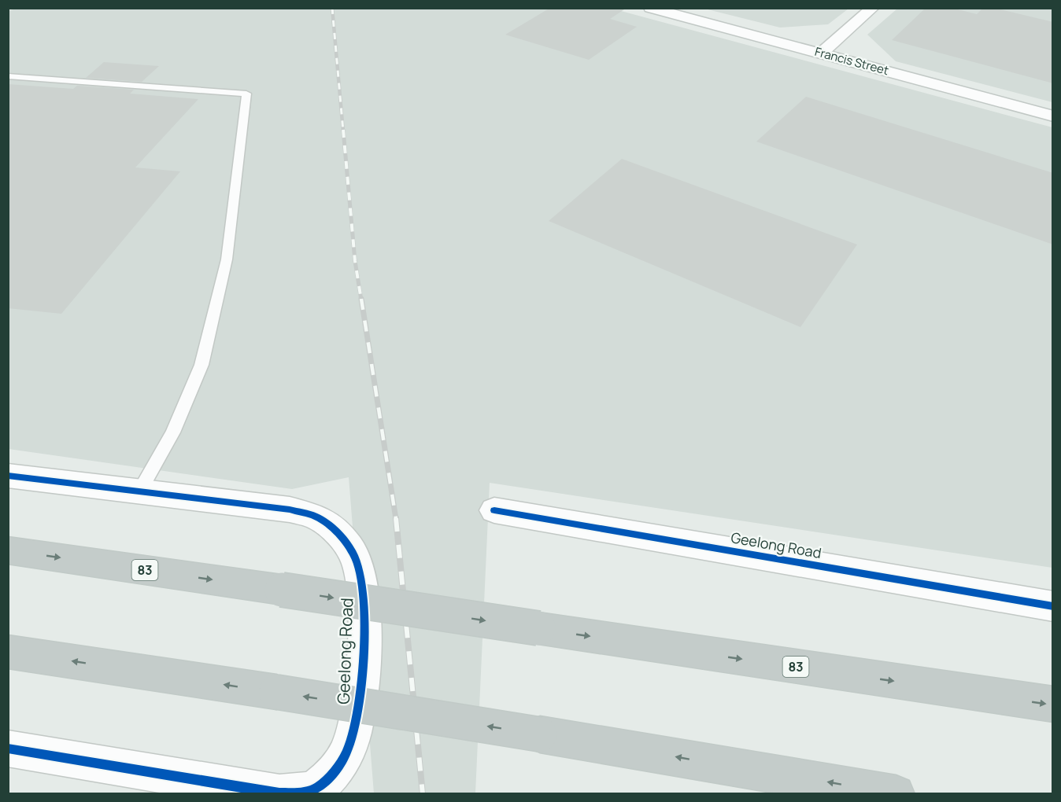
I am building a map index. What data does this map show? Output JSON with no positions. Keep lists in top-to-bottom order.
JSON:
{
  "streets": {
    "highway": ["Geelong Road", "83"],
    "street": ["Francis Street"]
  }
}
